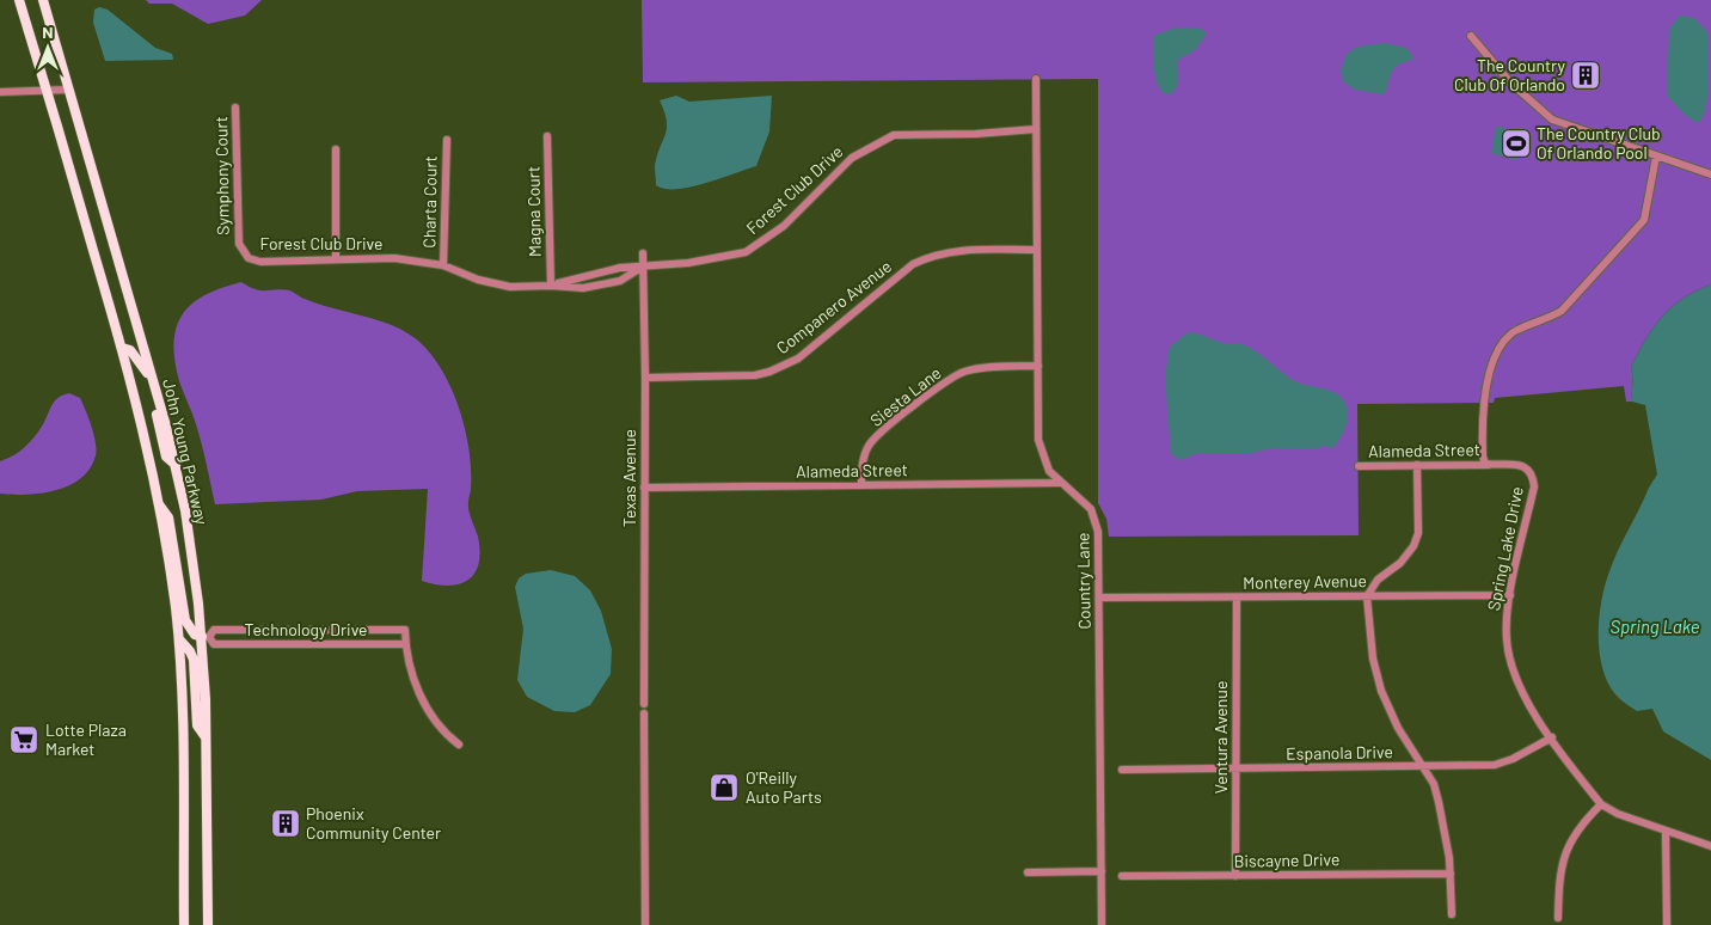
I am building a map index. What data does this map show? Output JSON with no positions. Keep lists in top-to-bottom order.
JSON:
{
  "streets": {
    "main road": ["John Young Parkway"],
    "street": [
      "Symphony Court",
      "Forest Club Drive",
      "Charta Court",
      "Magna Court",
      "Companero Avenue",
      "Siesta Lane",
      "Alameda Street",
      "Texas Avenue",
      "Spring Lake Drive",
      "Country Lane",
      "Monterey Avenue",
      "Technology Drive",
      "Ventura Avenue",
      "Espanola Drive",
      "Biscayne Drive"
    ]
  },
  "crossings": [
    ["Symphony Court", "Forest Club Drive"],
    ["Forest Club Drive", "Charta Court"],
    ["Forest Club Drive", "Magna Court"],
    ["Forest Club Drive", "Texas Avenue"],
    ["Forest Club Drive", "Country Lane"],
    ["Companero Avenue", "Texas Avenue"],
    ["Companero Avenue", "Country Lane"],
    ["Siesta Lane", "Alameda Street"],
    ["Siesta Lane", "Country Lane"],
    ["Alameda Street", "Texas Avenue"],
    ["Alameda Street", "Spring Lake Drive"],
    ["Alameda Street", "Country Lane"],
    ["John Young Parkway", "Technology Drive"],
    ["Spring Lake Drive", "Monterey Avenue"],
    ["Spring Lake Drive", "Espanola Drive"],
    ["Country Lane", "Monterey Avenue"],
    ["Monterey Avenue", "Ventura Avenue"],
    ["Ventura Avenue", "Espanola Drive"],
    ["Ventura Avenue", "Biscayne Drive"]
  ],
  "water": ["Spring Lake"],
  "places": {
    "building": ["The Country Club Of Orlando", "Phoenix Community Center"],
    "sports": ["The Country Club Of Orlando Pool"],
    "supermarket": ["Lotte Plaza Market"],
    "shop": ["O'Reilly Auto Parts"]
  },
  "north": "top"
}
